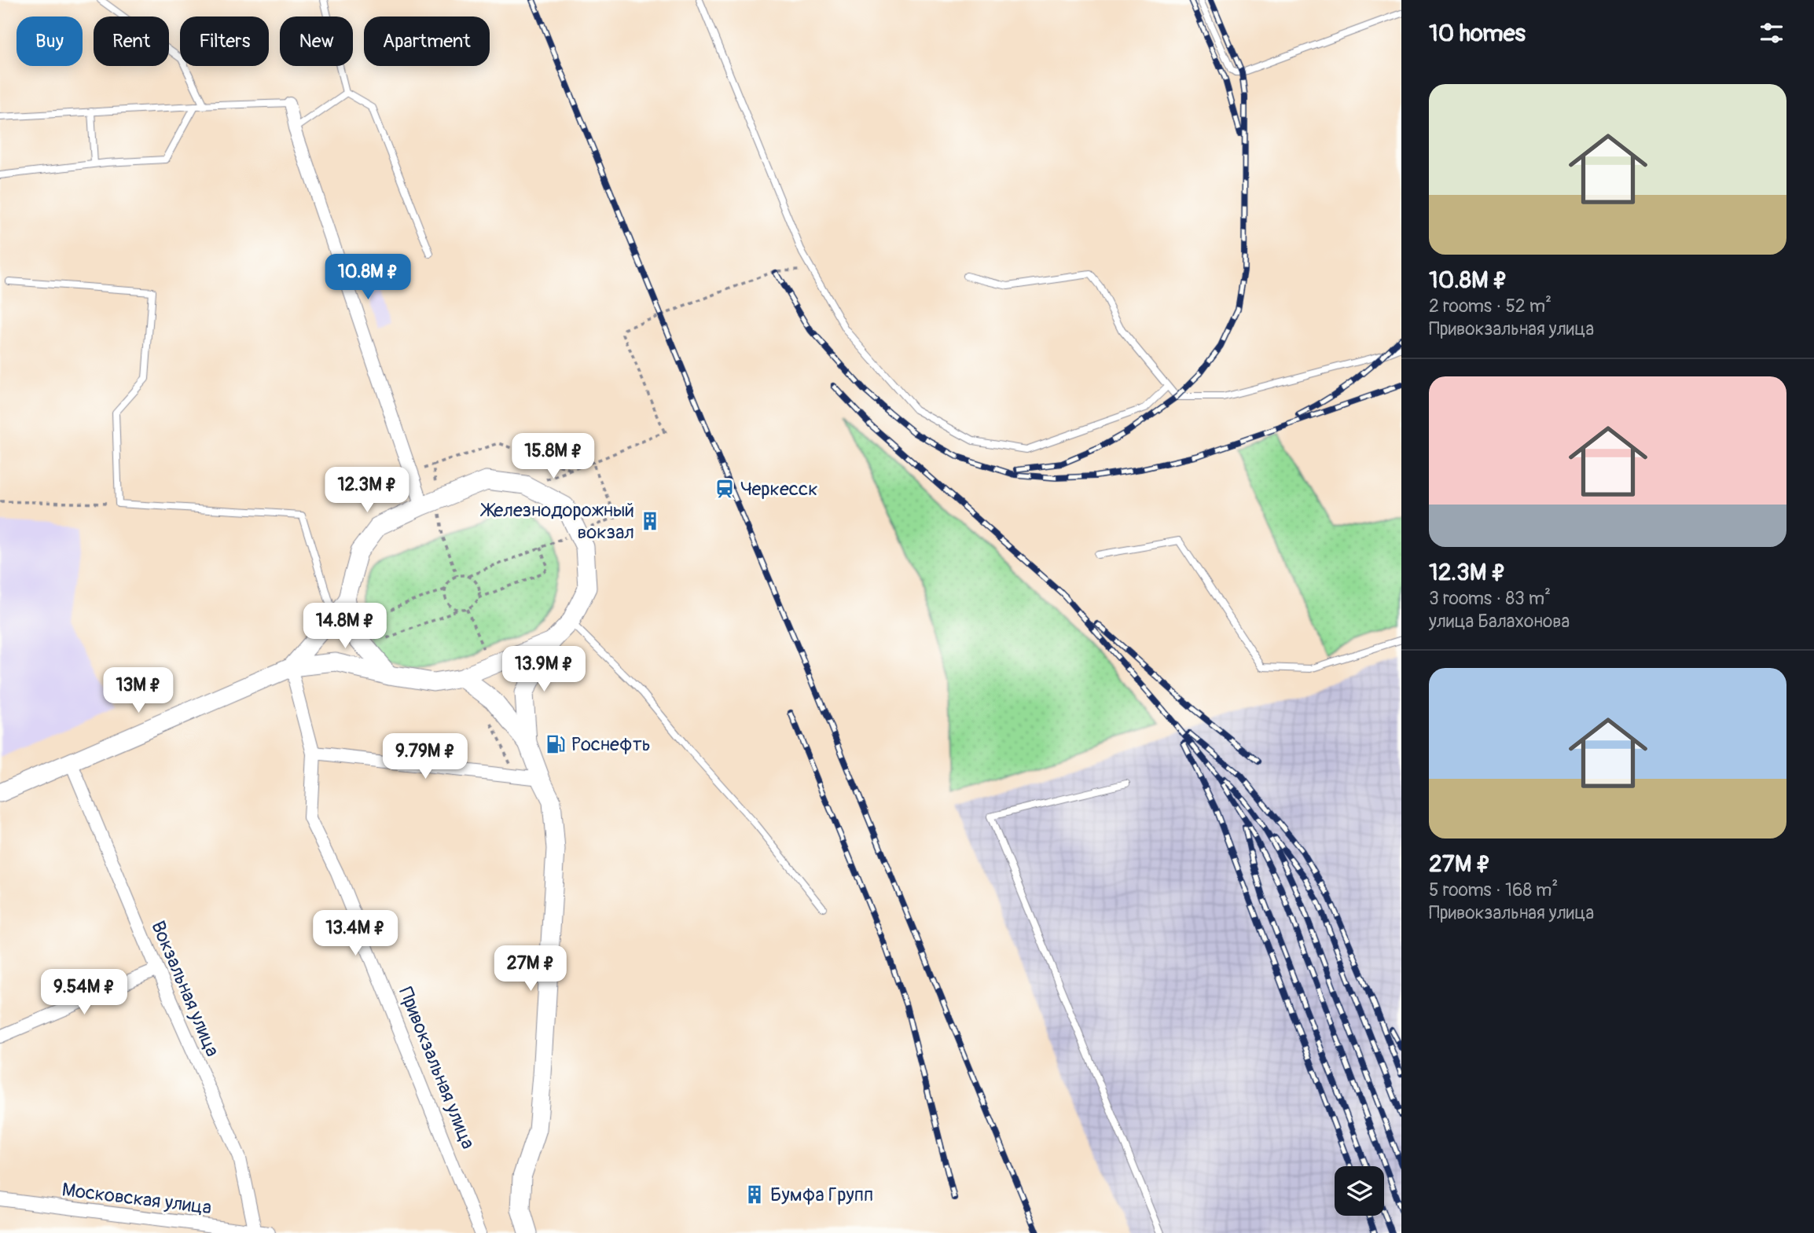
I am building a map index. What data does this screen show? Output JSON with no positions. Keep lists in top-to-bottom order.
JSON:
{
  "streets": {
    "street": ["Вокзальная улица", "Привокзальная улица", "Московская улица"]
  },
  "crossings": [
    ["Вокзальная улица", "Московская улица"]
  ],
  "places": {
    "station": ["Черкесск"],
    "building": ["Железнодорожный вокзал", "Бумфа Групп"],
    "fuel station": ["Роснефть"]
  },
  "page": {
    "heading": "10 homes",
    "chip": [
      "Buy",
      "Rent",
      "Filters",
      "New",
      "Apartment"
    ],
    "list": [
      {
        "name": "10.8M ₽",
        "note": "2 rooms · 52 m² · Привокзальная улица"
      },
      {
        "name": "12.3M ₽",
        "note": "3 rooms · 83 m² · улица Балахонова"
      },
      {
        "name": "27M ₽",
        "note": "5 rooms · 168 m² · Привокзальная улица"
      }
    ],
    "price": [
      "10.8M ₽",
      "15.8M ₽",
      "12.3M ₽",
      "14.8M ₽",
      "13.9M ₽",
      "13M ₽",
      "9.79M ₽",
      "13.4M ₽",
      "27M ₽",
      "9.54M ₽"
    ]
  }
}
